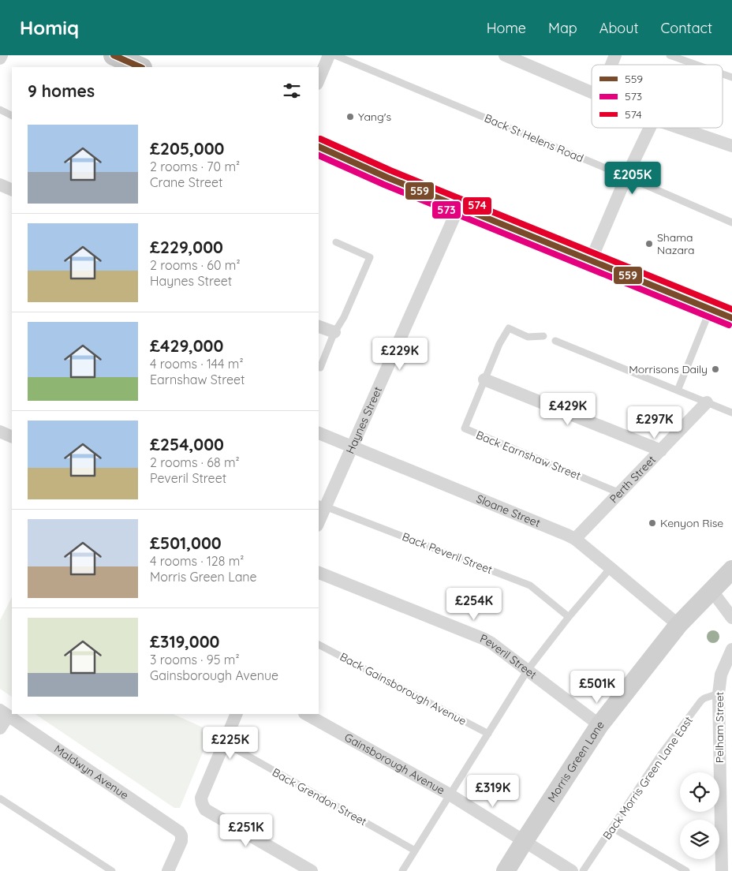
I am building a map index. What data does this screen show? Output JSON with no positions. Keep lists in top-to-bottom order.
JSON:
{
  "streets": {
    "street": [
      "Haynes Street",
      "Perth Street",
      "Sloane Street",
      "Peveril Street",
      "Pelham Street",
      "Morris Green Lane",
      "Gainsborough Avenue",
      "Maldwyn Avenue"
    ],
    "lane": [
      "Back St Helens Road",
      "Back Earnshaw Street",
      "Back Peveril Street",
      "Back Gainsborough Avenue",
      "Back Morris Green Lane East",
      "Back Grendon Street"
    ]
  },
  "crossings": [
    ["Haynes Street", "Sloane Street"],
    ["Haynes Street", "Back Peveril Street"],
    ["Back Earnshaw Street", "Perth Street"],
    ["Perth Street", "Sloane Street"],
    ["Sloane Street", "Morris Green Lane"],
    ["Peveril Street", "Morris Green Lane"],
    ["Pelham Street", "Back Morris Green Lane East"],
    ["Morris Green Lane", "Gainsborough Avenue"]
  ],
  "places": [
    "Yang's",
    "Shama Nazara",
    "Morrisons Daily",
    "Kenyon Rise"
  ],
  "lines": ["transit line 559", "transit line 574", "transit line 573"],
  "legend": ["559", "573", "574"],
  "page": {
    "header": "Homiq",
    "nav": [
      "Home",
      "Map",
      "About",
      "Contact"
    ],
    "heading": "9 homes",
    "list": [
      {
        "name": "£205,000",
        "note": "2 rooms · 70 m² · Crane Street"
      },
      {
        "name": "£229,000",
        "note": "2 rooms · 60 m² · Haynes Street"
      },
      {
        "name": "£429,000",
        "note": "4 rooms · 144 m² · Earnshaw Street"
      },
      {
        "name": "£254,000",
        "note": "2 rooms · 68 m² · Peveril Street"
      },
      {
        "name": "£501,000",
        "note": "4 rooms · 128 m² · Morris Green Lane"
      },
      {
        "name": "£319,000",
        "note": "3 rooms · 95 m² · Gainsborough Avenue"
      }
    ],
    "price": [
      "£205K",
      "£229K",
      "£429K",
      "£297K",
      "£254K",
      "£501K",
      "£225K",
      "£319K",
      "£251K"
    ]
  }
}
